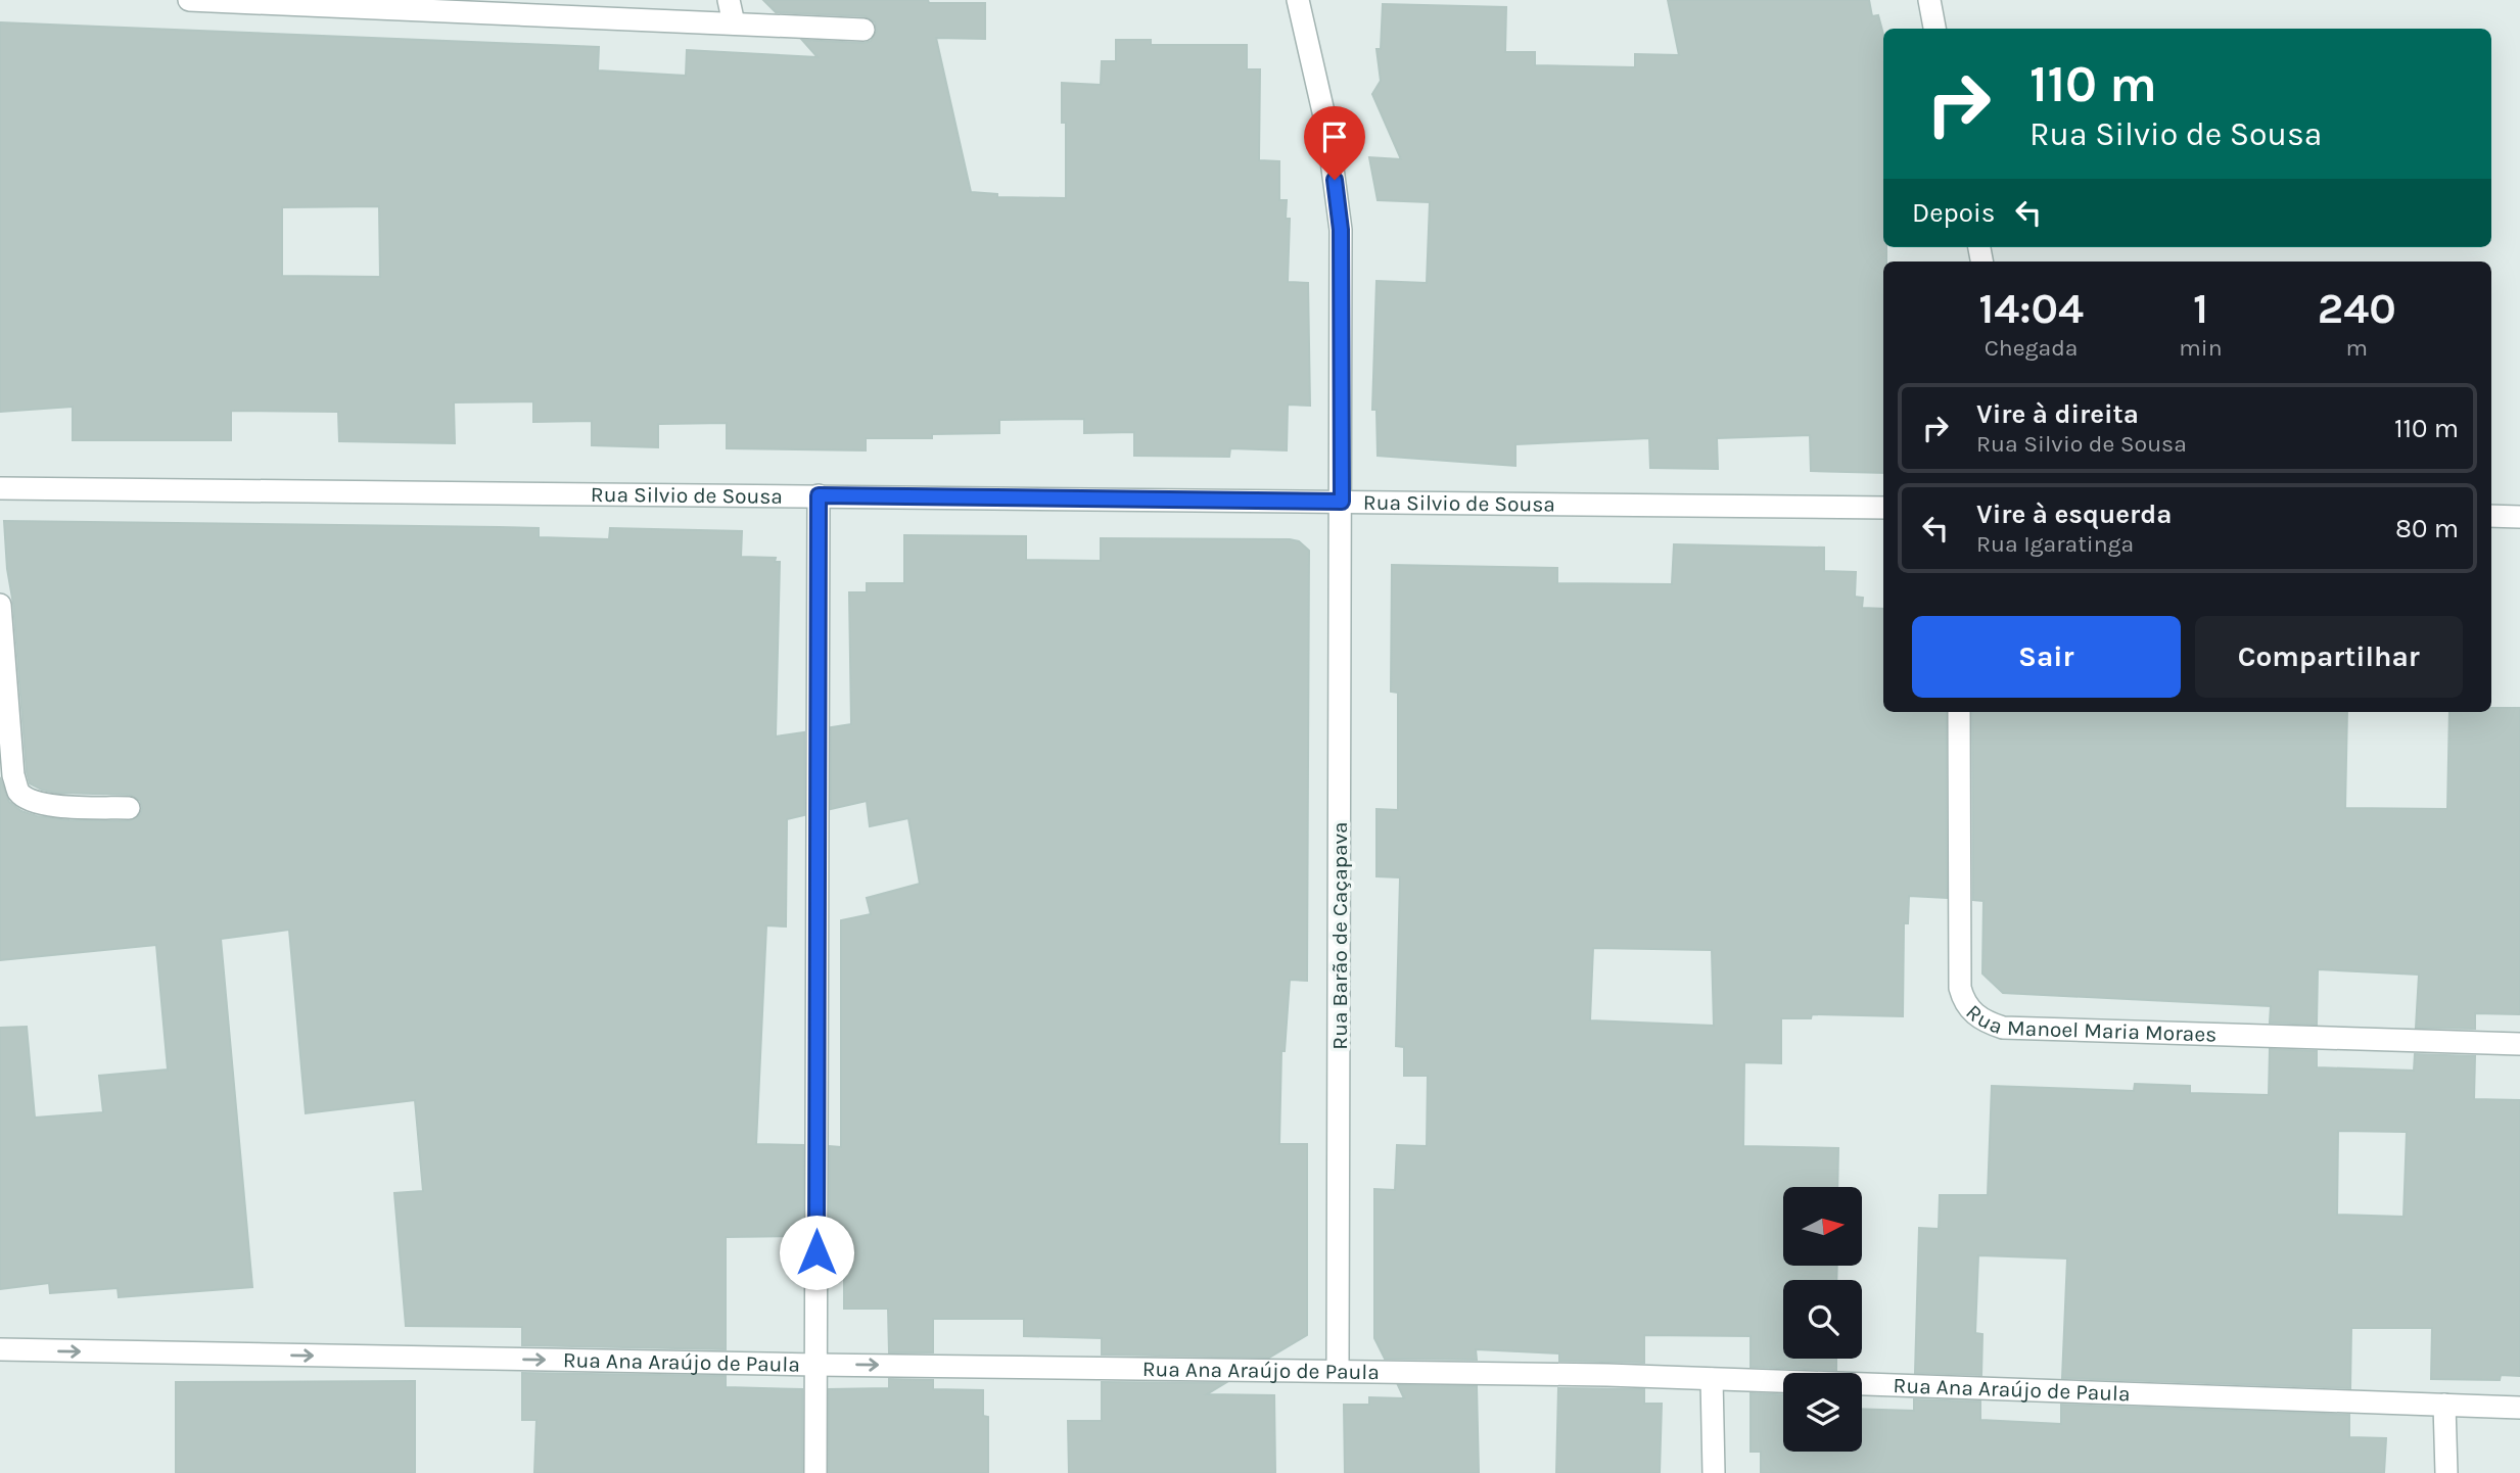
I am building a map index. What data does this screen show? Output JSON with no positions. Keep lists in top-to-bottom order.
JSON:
{
  "streets": {
    "street": [
      "Rua Silvio de Sousa",
      "Rua Barão de Caçapava",
      "Rua Manoel Maria Moraes",
      "Rua Ana Araújo de Paula"
    ]
  },
  "crossings": [
    ["Rua Silvio de Sousa", "Rua Barão de Caçapava"],
    ["Rua Barão de Caçapava", "Rua Ana Araújo de Paula"]
  ],
  "one_way": ["Rua Ana Araújo de Paula"],
  "north": "right",
  "page": {
    "turn": ["110 m", "Rua Silvio de Sousa"],
    "then": "Depois",
    "eta": [
      "14:04",
      "Chegada",
      "1",
      "min",
      "240",
      "m"
    ],
    "list": [
      {
        "name": "Vire à direita",
        "note": "Rua Silvio de Sousa",
        "value": "110 m"
      },
      {
        "name": "Vire à esquerda",
        "note": "Rua Igaratinga",
        "value": "80 m"
      }
    ],
    "buttons": ["Sair", "Compartilhar"]
  }
}
